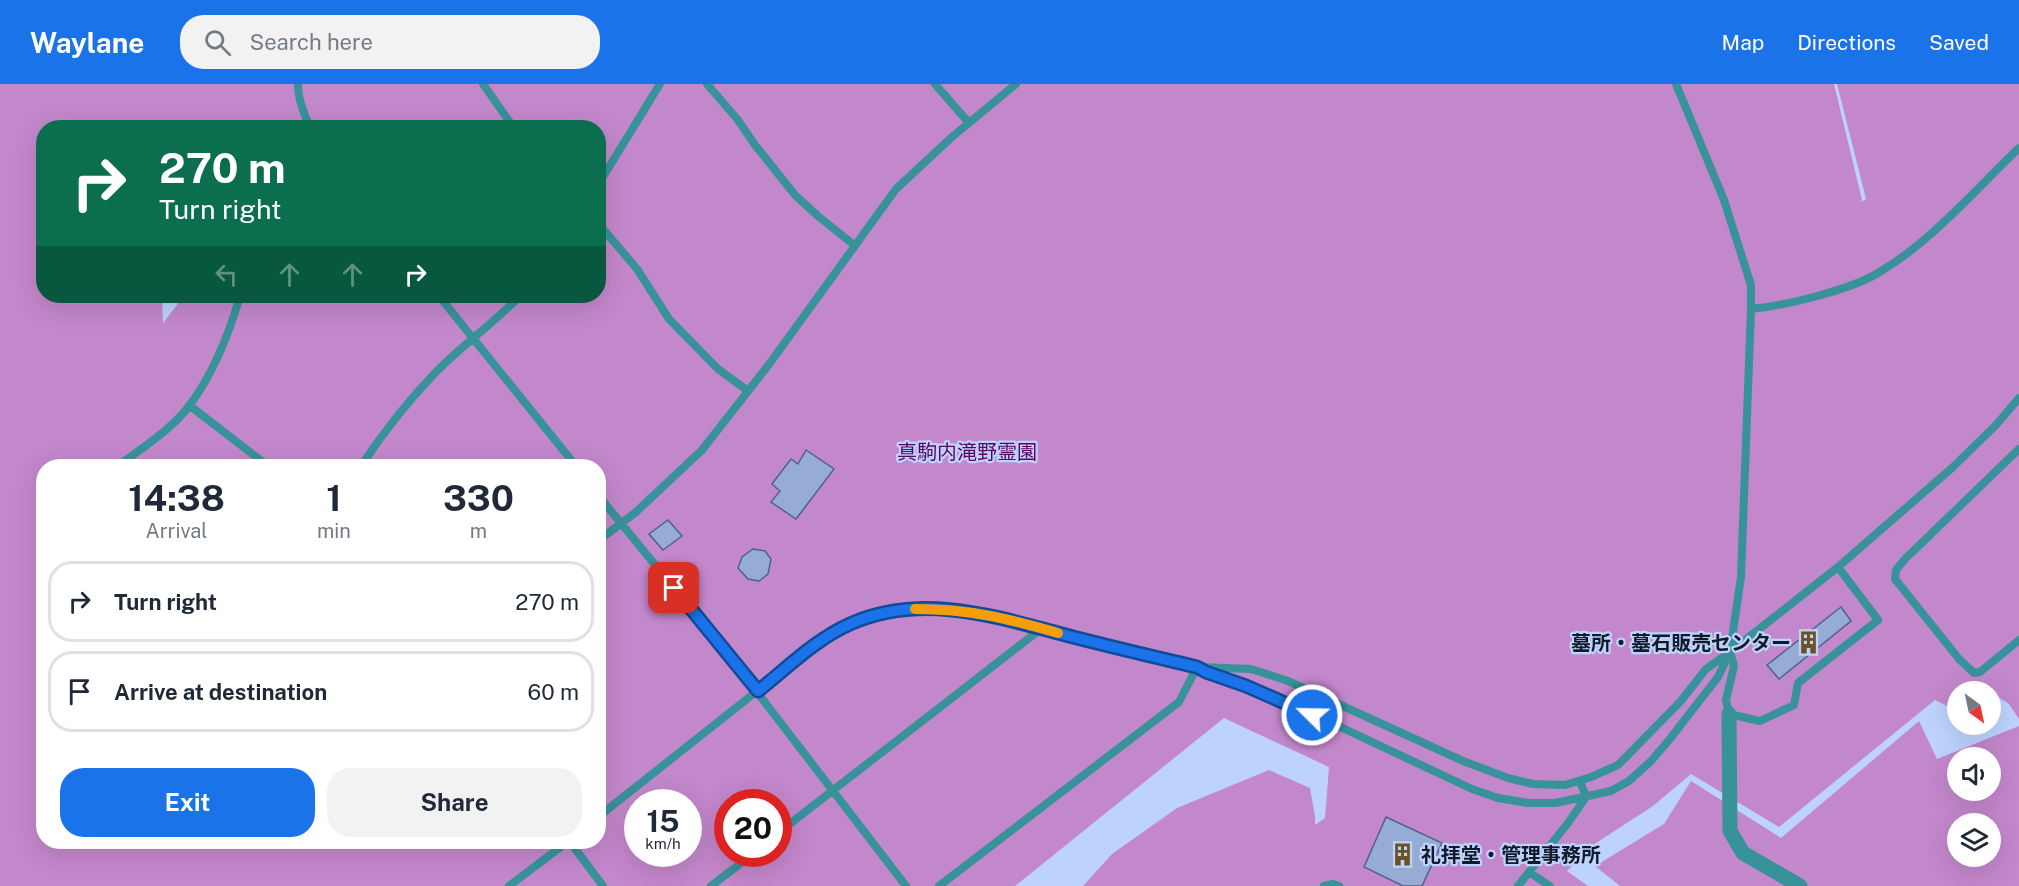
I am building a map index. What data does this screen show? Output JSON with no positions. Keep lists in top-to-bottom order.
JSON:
{
  "parks": ["真駒内滝野霊園"],
  "places": {
    "building": ["墓所・墓石販売センター", "礼拝堂・管理事務所"]
  },
  "north": "bottom right",
  "page": {
    "header": "Waylane",
    "search": "Search here",
    "nav": ["Map", "Directions", "Saved"],
    "turn": ["270 m", "Turn right"],
    "eta": [
      "14:38",
      "Arrival",
      "1",
      "min",
      "330",
      "m"
    ],
    "list": [
      {
        "name": "Turn right",
        "value": "270 m"
      },
      {
        "name": "Arrive at destination",
        "value": "60 m"
      }
    ],
    "buttons": ["Exit", "Share"],
    "speed": "15 km/h",
    "limit": "20"
  }
}
